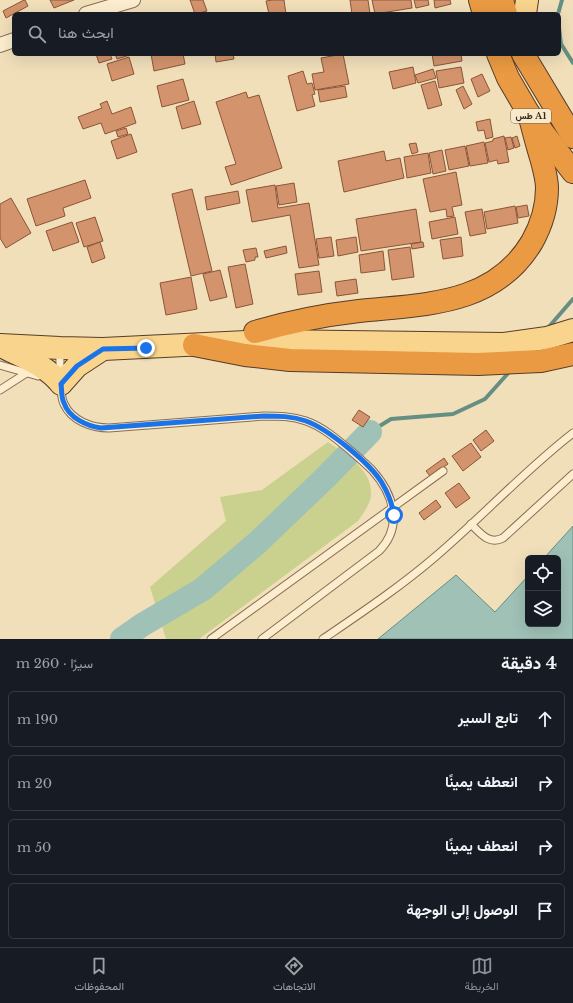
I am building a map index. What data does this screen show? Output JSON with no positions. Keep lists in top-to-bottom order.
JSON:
{
  "streets": {
    "highway": ["طس A1"]
  },
  "page": {
    "search": "ابحث هنا",
    "heading": ["4 دقيقة", "سيرًا · 260 m"],
    "list": [
      ["تابع السير", "190 m"],
      ["انعطف يمينًا", "20 m"],
      ["انعطف يمينًا", "50 m"],
      "الوصول إلى الوجهة"
    ],
    "nav": ["الخريطة", "الاتجاهات", "المحفوظات"]
  }
}
